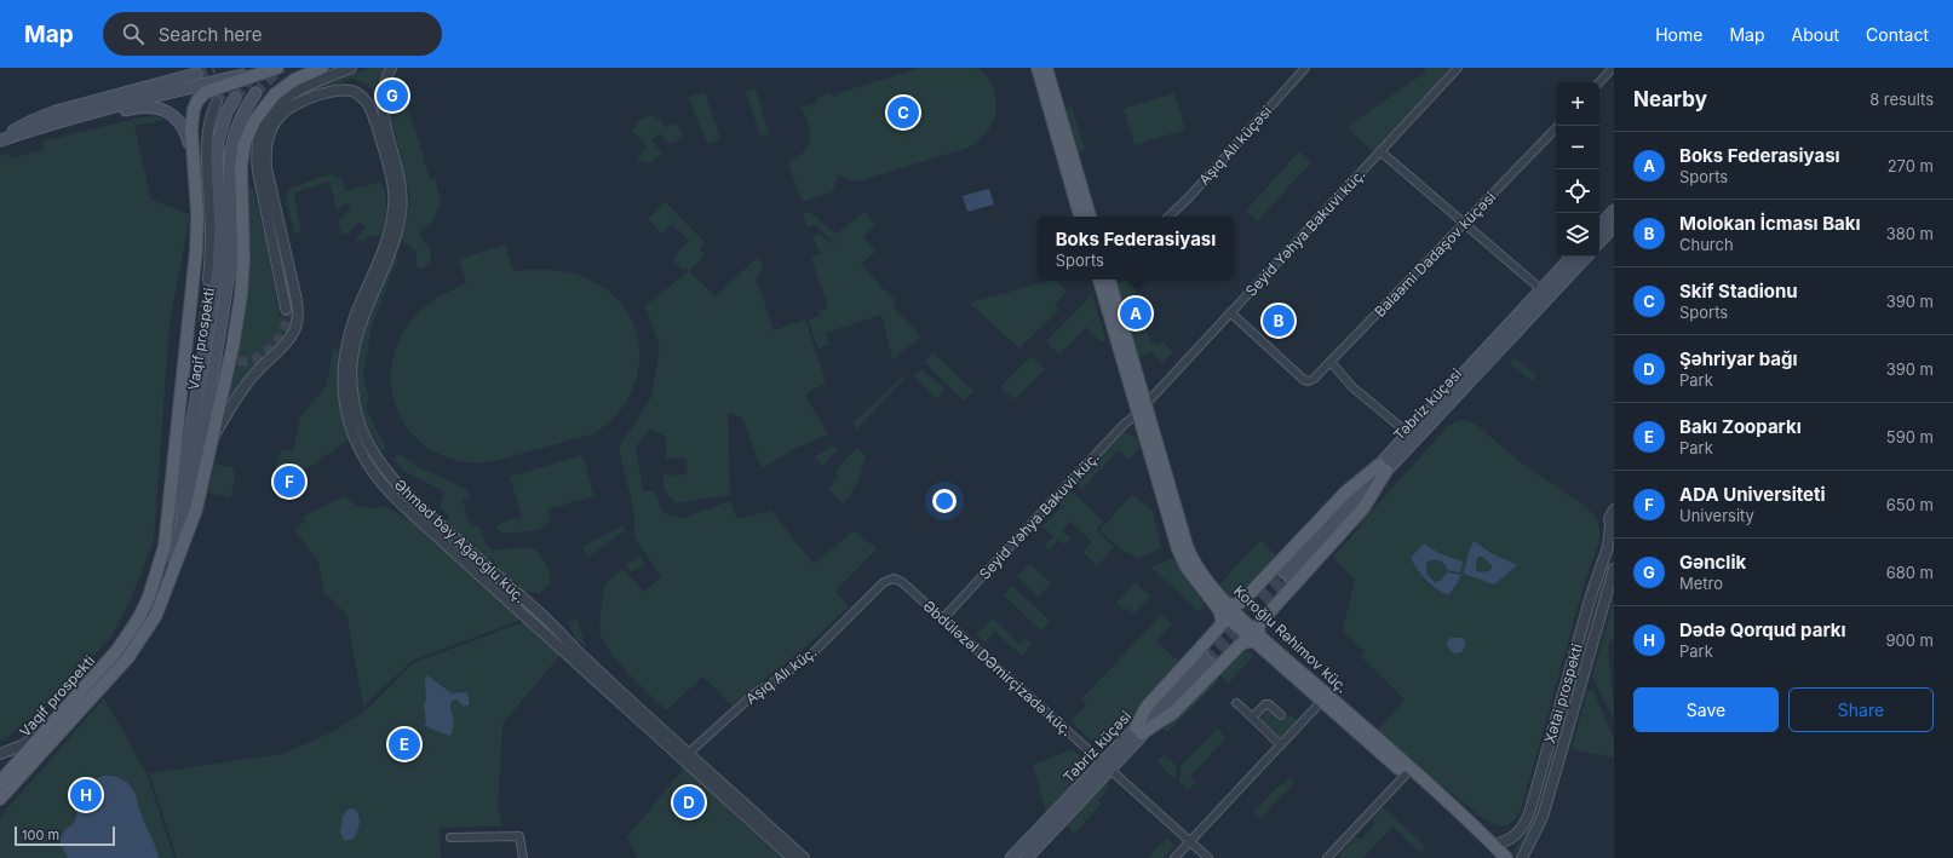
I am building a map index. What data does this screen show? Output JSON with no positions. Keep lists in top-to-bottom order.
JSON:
{
  "streets": {
    "main road": ["Vaqif prospekti", "Təbriz küçəsi", "Koroğlu Rəhimov küç."],
    "street": [
      "Aşıq Alı küçəsi",
      "Seyid Yəhya Bakuvi küç.",
      "Balaəmi Dadaşov küçəsi",
      "Əhməd bəy Ağaoğlu küç.",
      "Əbdüləzəl DƏmirçizadə küç.",
      "Aşıq Alı küç.",
      "Xətai prospekti"
    ]
  },
  "crossings": [
    ["Seyid Yəhya Bakuvi küç.", "Balaəmi Dadaşov küçəsi"],
    ["Seyid Yəhya Bakuvi küç.", "Koroğlu Rəhimov küç."],
    ["Seyid Yəhya Bakuvi küç.", "Əbdüləzəl DƏmirçizadə küç."],
    ["Vaqif prospekti", "Əhməd bəy Ağaoğlu küç."],
    ["Təbriz küçəsi", "Əbdüləzəl DƏmirçizadə küç."],
    ["Əhməd bəy Ağaoğlu küç.", "Aşıq Alı küç."],
    ["Koroğlu Rəhimov küç.", "Xətai prospekti"],
    ["Əbdüləzəl DƏmirçizadə küç.", "Aşıq Alı küç."]
  ],
  "scale_bar": "100 m",
  "page": {
    "header": "Map",
    "search": "Search here",
    "nav": [
      "Home",
      "Map",
      "About",
      "Contact"
    ],
    "heading": ["Nearby", "8 results"],
    "pins": [
      "G",
      "C",
      "A",
      "B",
      "F",
      "E",
      "H",
      "D"
    ],
    "map_buttons": ["+", "−"],
    "list": [
      {
        "mark": "A",
        "name": "Boks Federasiyası",
        "note": "Sports",
        "value": "270 m"
      },
      {
        "mark": "B",
        "name": "Molokan İcması Bakı",
        "note": "Church",
        "value": "380 m"
      },
      {
        "mark": "C",
        "name": "Skif Stadionu",
        "note": "Sports",
        "value": "390 m"
      },
      {
        "mark": "D",
        "name": "Şəhriyar bağı",
        "note": "Park",
        "value": "390 m"
      },
      {
        "mark": "E",
        "name": "Bakı Zooparkı",
        "note": "Park",
        "value": "590 m"
      },
      {
        "mark": "F",
        "name": "ADA Universiteti",
        "note": "University",
        "value": "650 m"
      },
      {
        "mark": "G",
        "name": "Gənclik",
        "note": "Metro",
        "value": "680 m"
      },
      {
        "mark": "H",
        "name": "Dədə Qorqud parkı",
        "note": "Park",
        "value": "900 m"
      }
    ],
    "popup": ["Boks Federasiyası", "Sports"],
    "buttons": ["Save", "Share"],
    "scale": "100 m"
  }
}
